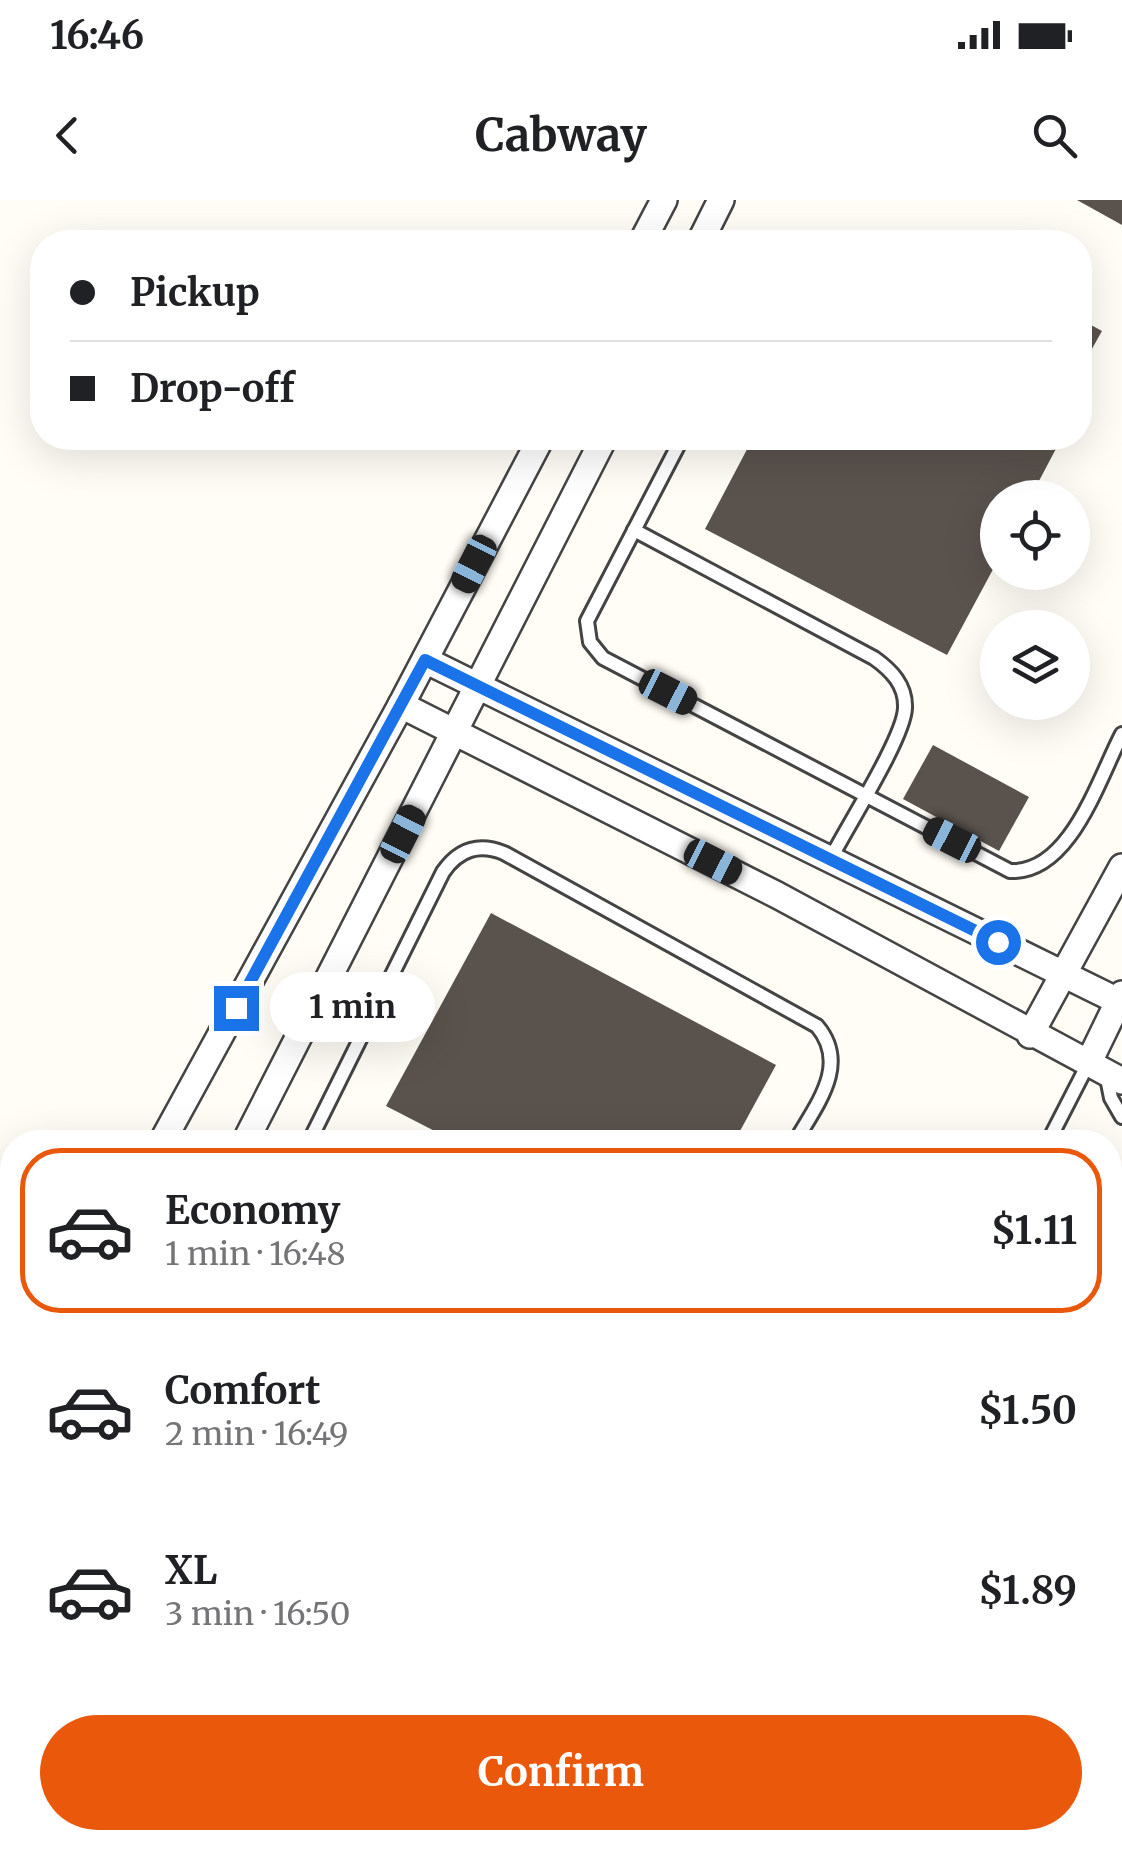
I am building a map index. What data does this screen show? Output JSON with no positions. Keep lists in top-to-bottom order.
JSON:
{
  "page": {
    "status": "16:46",
    "header": "Cabway",
    "banner": ["Pickup", "Drop-off"],
    "bubble": "1 min",
    "list": [
      {
        "name": "Economy",
        "note": "1 min · 16:48",
        "value": "$1.11"
      },
      {
        "name": "Comfort",
        "note": "2 min · 16:49",
        "value": "$1.50"
      },
      {
        "name": "XL",
        "note": "3 min · 16:50",
        "value": "$1.89"
      }
    ],
    "buttons": "Confirm"
  }
}
